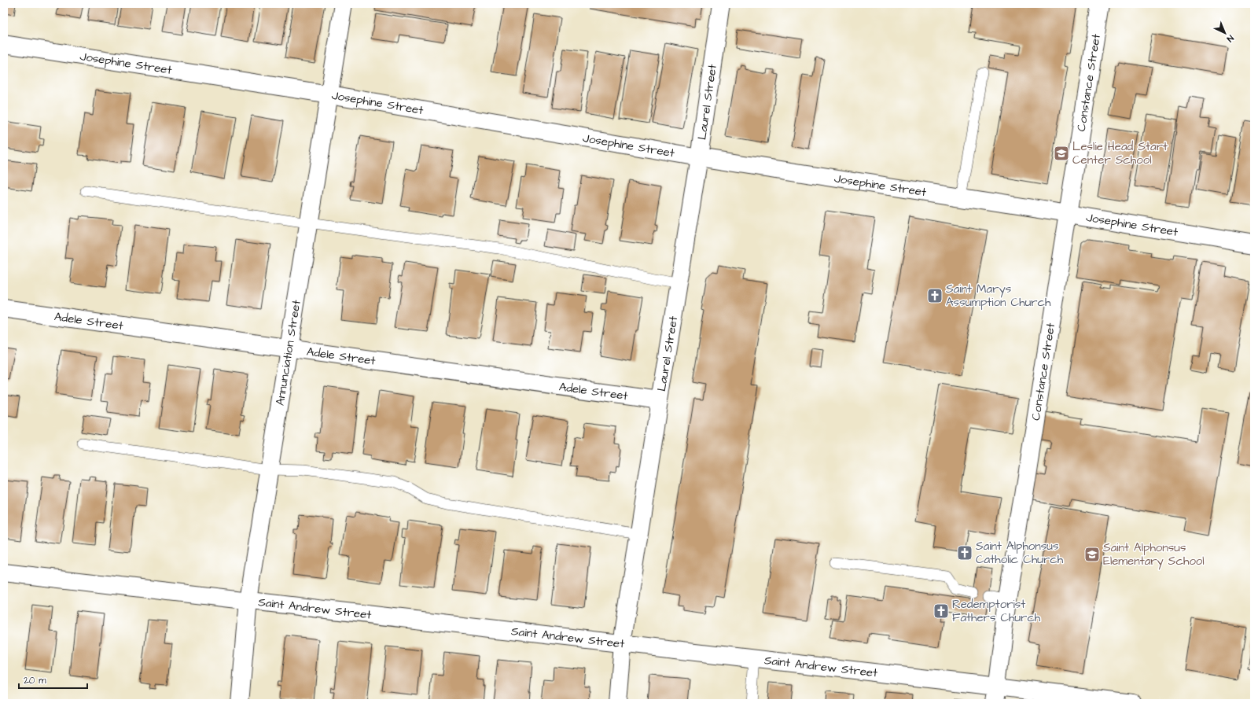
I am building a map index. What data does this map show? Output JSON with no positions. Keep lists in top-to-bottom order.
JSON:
{
  "streets": {
    "street": [
      "Josephine Street",
      "Constance Street",
      "Laurel Street",
      "Adele Street",
      "Annunciation Street",
      "Saint Andrew Street"
    ]
  },
  "crossings": [
    ["Josephine Street", "Constance Street"],
    ["Josephine Street", "Laurel Street"],
    ["Josephine Street", "Annunciation Street"],
    ["Constance Street", "Saint Andrew Street"],
    ["Laurel Street", "Adele Street"],
    ["Laurel Street", "Saint Andrew Street"],
    ["Adele Street", "Annunciation Street"],
    ["Annunciation Street", "Saint Andrew Street"]
  ],
  "places": {
    "school or university": ["Leslie Head Start Center School", "Saint Alphonsus Elementary School"],
    "church": ["Saint Marys Assumption Church", "Saint Alphonsus Catholic Church", "Redemptorist Fathers Church"]
  },
  "scale_bar": "20 m",
  "north": "bottom right"
}
